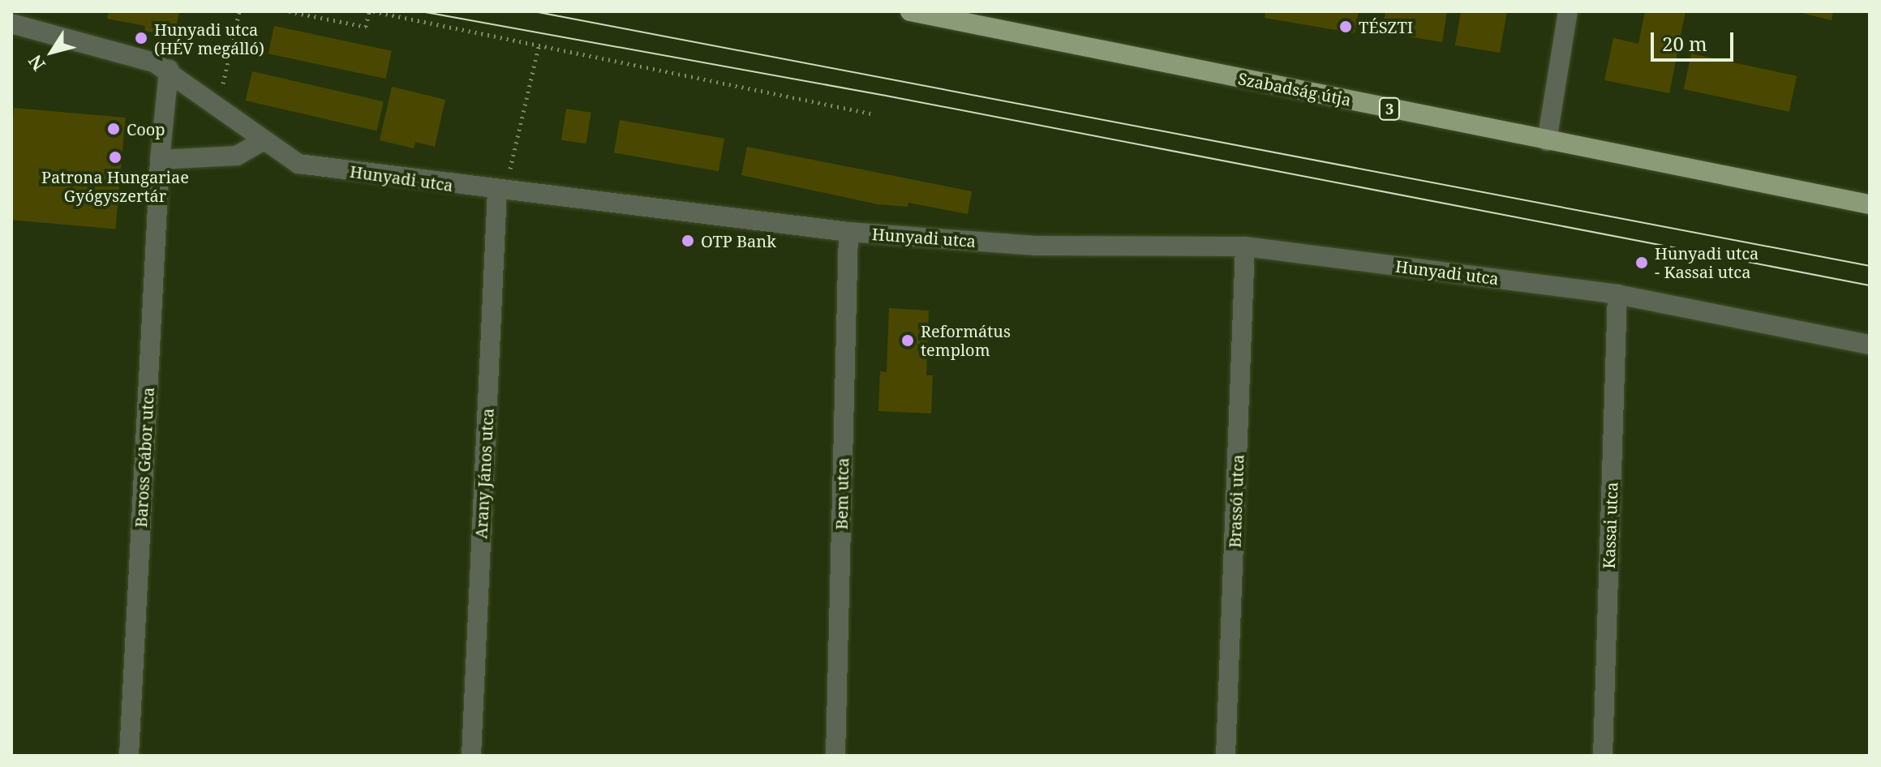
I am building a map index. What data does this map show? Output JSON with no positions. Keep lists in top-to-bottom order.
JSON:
{
  "streets": {
    "main road": ["Szabadság útja", "3"],
    "street": [
      "Hunyadi utca",
      "Baross Gábor utca",
      "Arany János utca",
      "Bem utca",
      "Brassói utca",
      "Kassai utca"
    ]
  },
  "crossings": [
    ["Hunyadi utca", "Baross Gábor utca"],
    ["Hunyadi utca", "Arany János utca"],
    ["Hunyadi utca", "Bem utca"],
    ["Hunyadi utca", "Brassói utca"],
    ["Hunyadi utca", "Kassai utca"]
  ],
  "places": [
    "TÉSZTI",
    "Hunyadi utca (HÉV megálló)",
    "Coop",
    "Patrona Hungariae Gyógyszertár",
    "OTP Bank",
    "Hunyadi utca - Kassai utca",
    "Református templom"
  ],
  "scale_bar": "20 m",
  "north": "bottom left"
}
